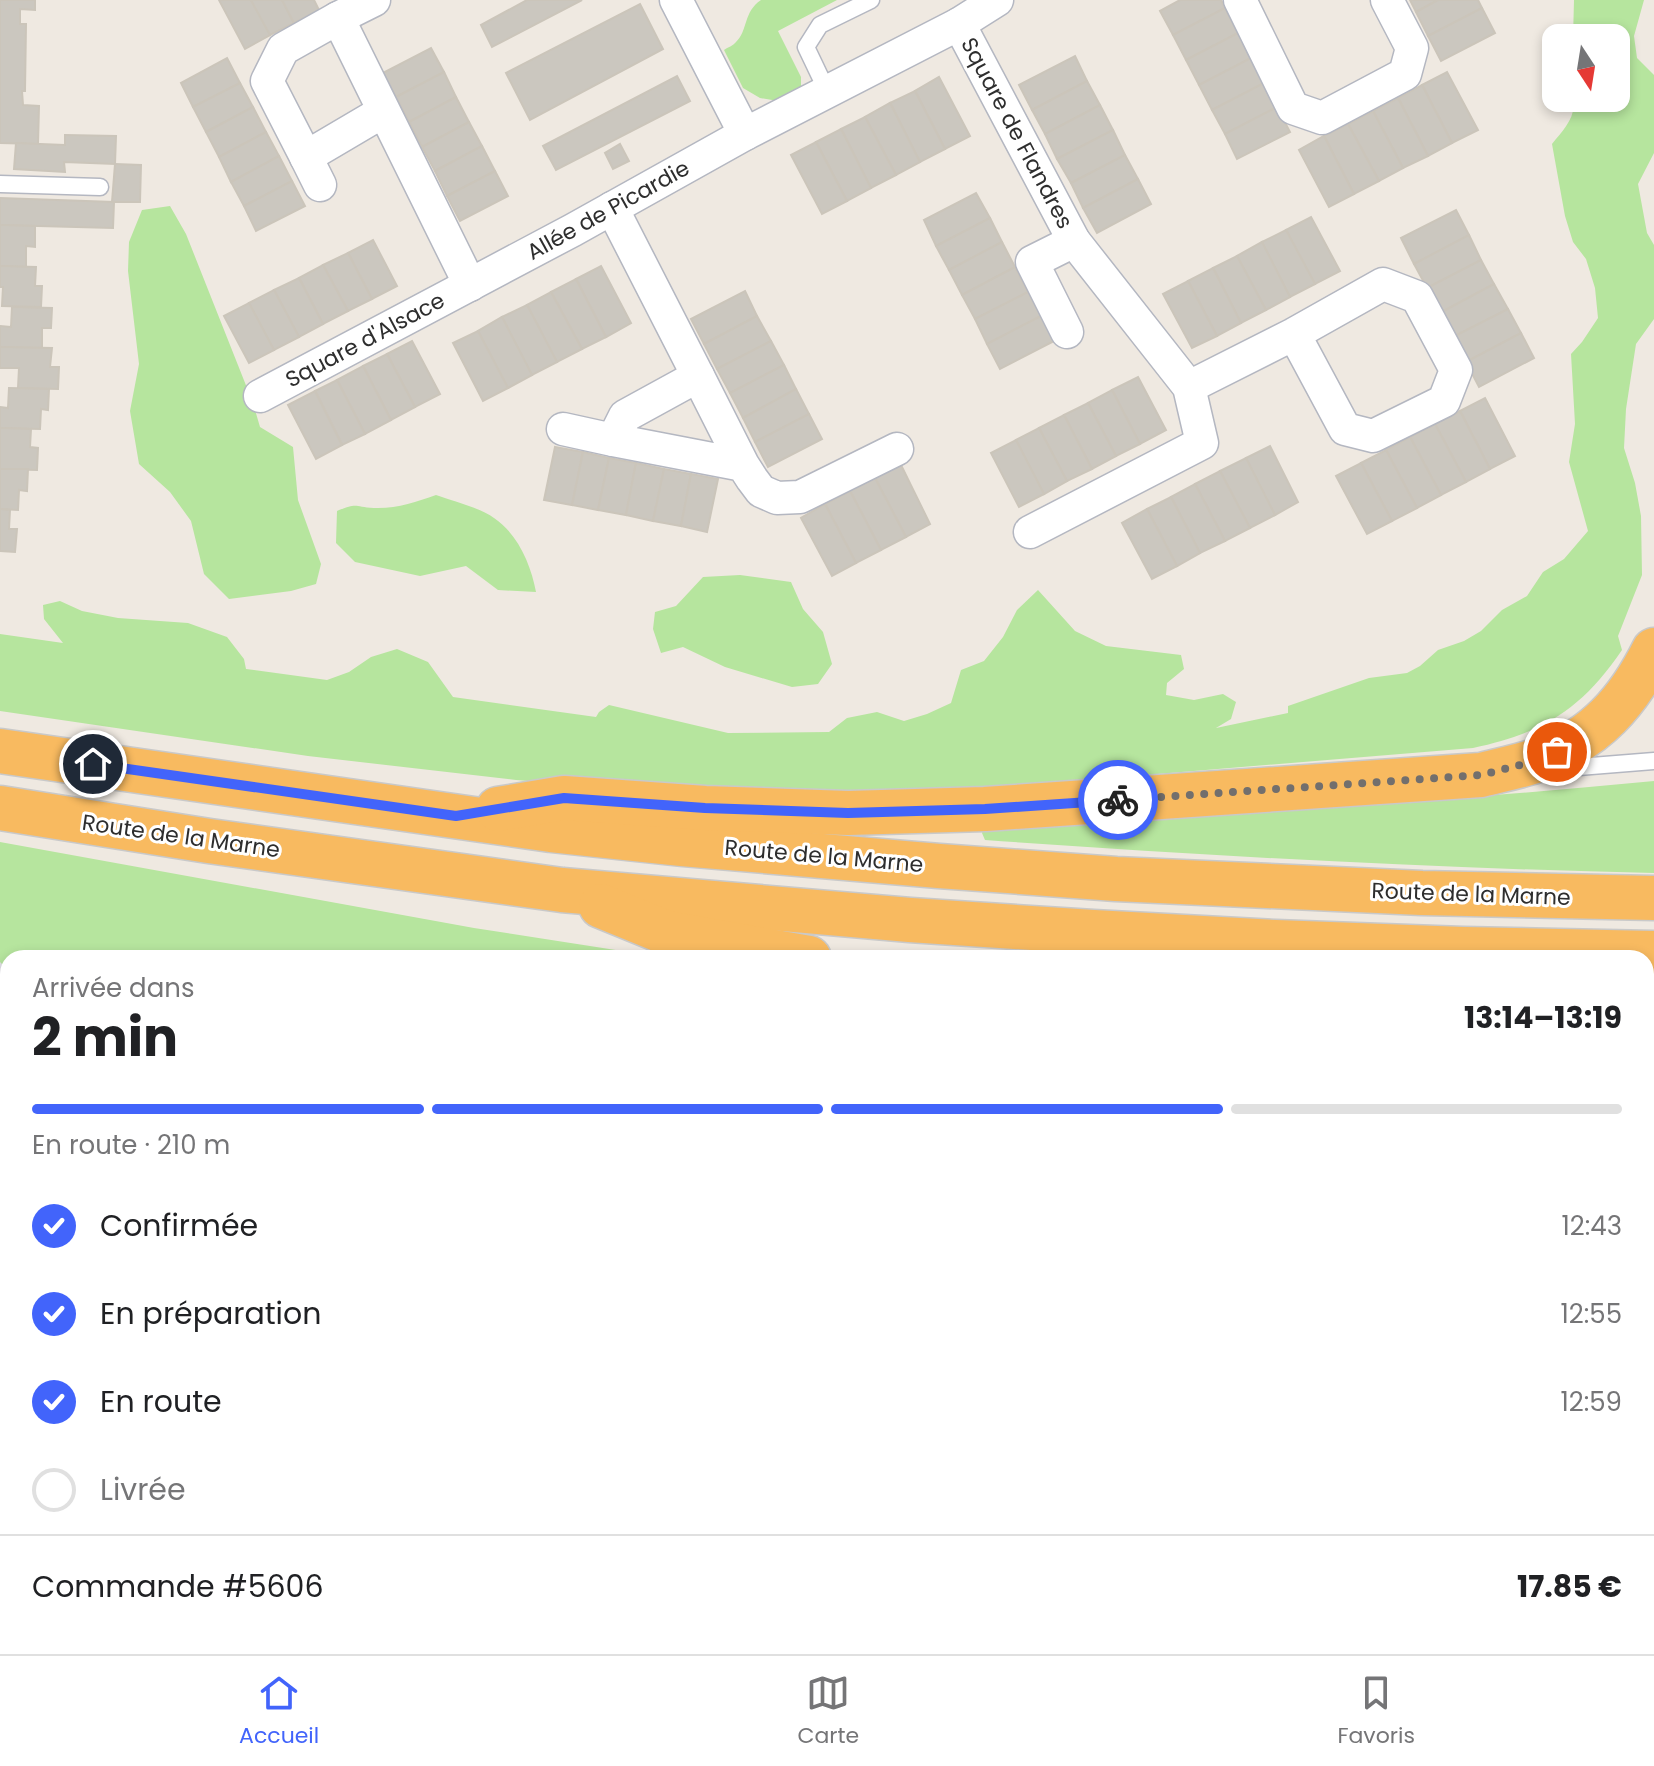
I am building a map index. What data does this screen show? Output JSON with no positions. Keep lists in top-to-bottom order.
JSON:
{
  "streets": {
    "highway": ["Route de la Marne"],
    "street": ["Square de Flandres", "Allée de Picardie", "Square d'Alsace"]
  },
  "crossings": [
    ["Square de Flandres", "Allée de Picardie"],
    ["Allée de Picardie", "Square d'Alsace"]
  ],
  "north": "bottom",
  "page": {
    "heading": ["2 min", "Arrivée dans", "13:14–13:19"],
    "panel": ["Commande #5606", "17.85 €"],
    "bar": "En route · 210 m",
    "list": [
      ["Confirmée", "12:43"],
      ["En préparation", "12:55"],
      ["En route", "12:59"],
      "Livrée"
    ],
    "tabs": ["Accueil", "Carte", "Favoris"]
  }
}
